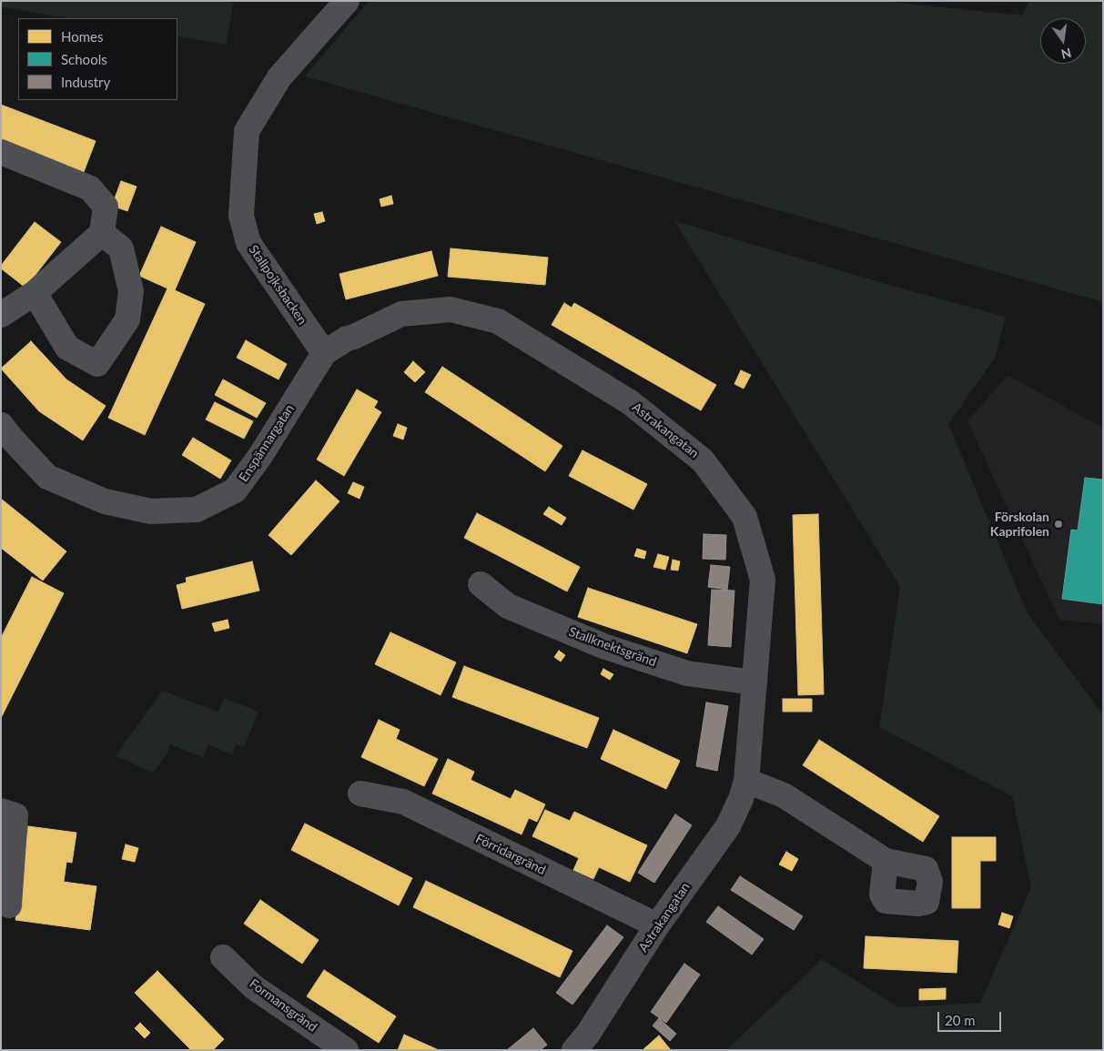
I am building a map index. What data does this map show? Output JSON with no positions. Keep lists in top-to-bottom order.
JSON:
{
  "streets": {
    "street": [
      "Stallpojksbacken",
      "Astrakangatan",
      "Enspännargatan",
      "Stallknektsgränd",
      "Förridargränd",
      "Formansgränd"
    ]
  },
  "crossings": [
    ["Stallpojksbacken", "Astrakangatan"],
    ["Stallpojksbacken", "Enspännargatan"],
    ["Astrakangatan", "Enspännargatan"],
    ["Astrakangatan", "Stallknektsgränd"],
    ["Astrakangatan", "Förridargränd"]
  ],
  "places": ["Förskolan Kaprifolen"],
  "legend": ["Homes", "Schools", "Industry"],
  "scale_bar": "20 m",
  "north": "bottom"
}
